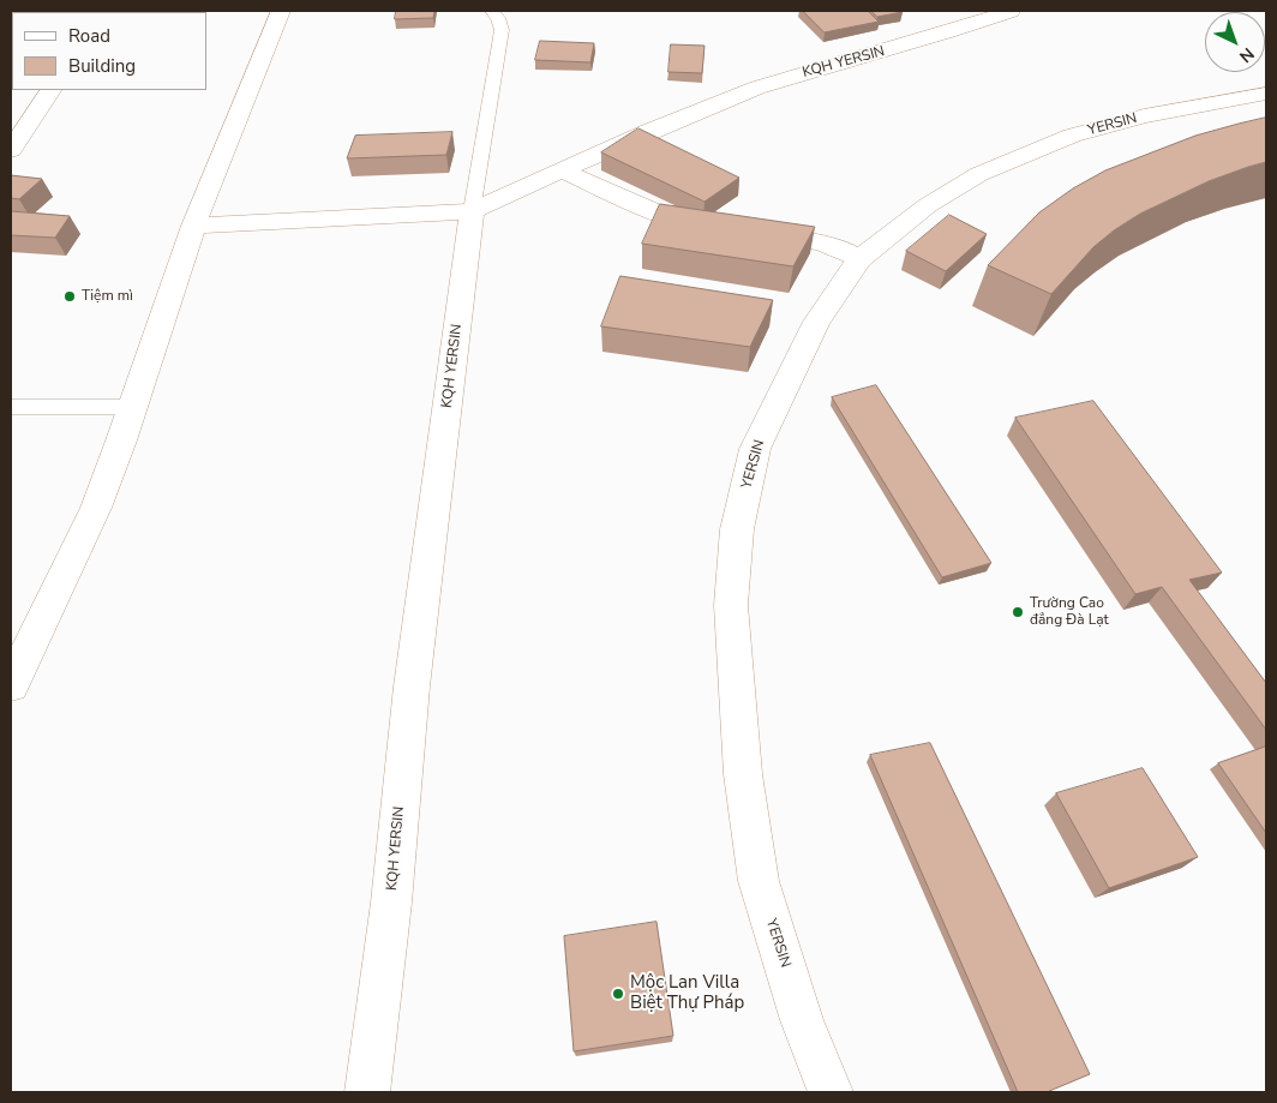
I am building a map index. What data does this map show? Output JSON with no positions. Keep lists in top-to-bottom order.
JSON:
{
  "streets": {
    "street": ["KQH YERSIN", "YERSIN"]
  },
  "places": ["Tiệm mì", "Trường Cao đẳng Đà Lạt", "Mộc Lan Villa Biệt Thự Pháp"],
  "legend": ["Road", "Building"],
  "north": "bottom right"
}
